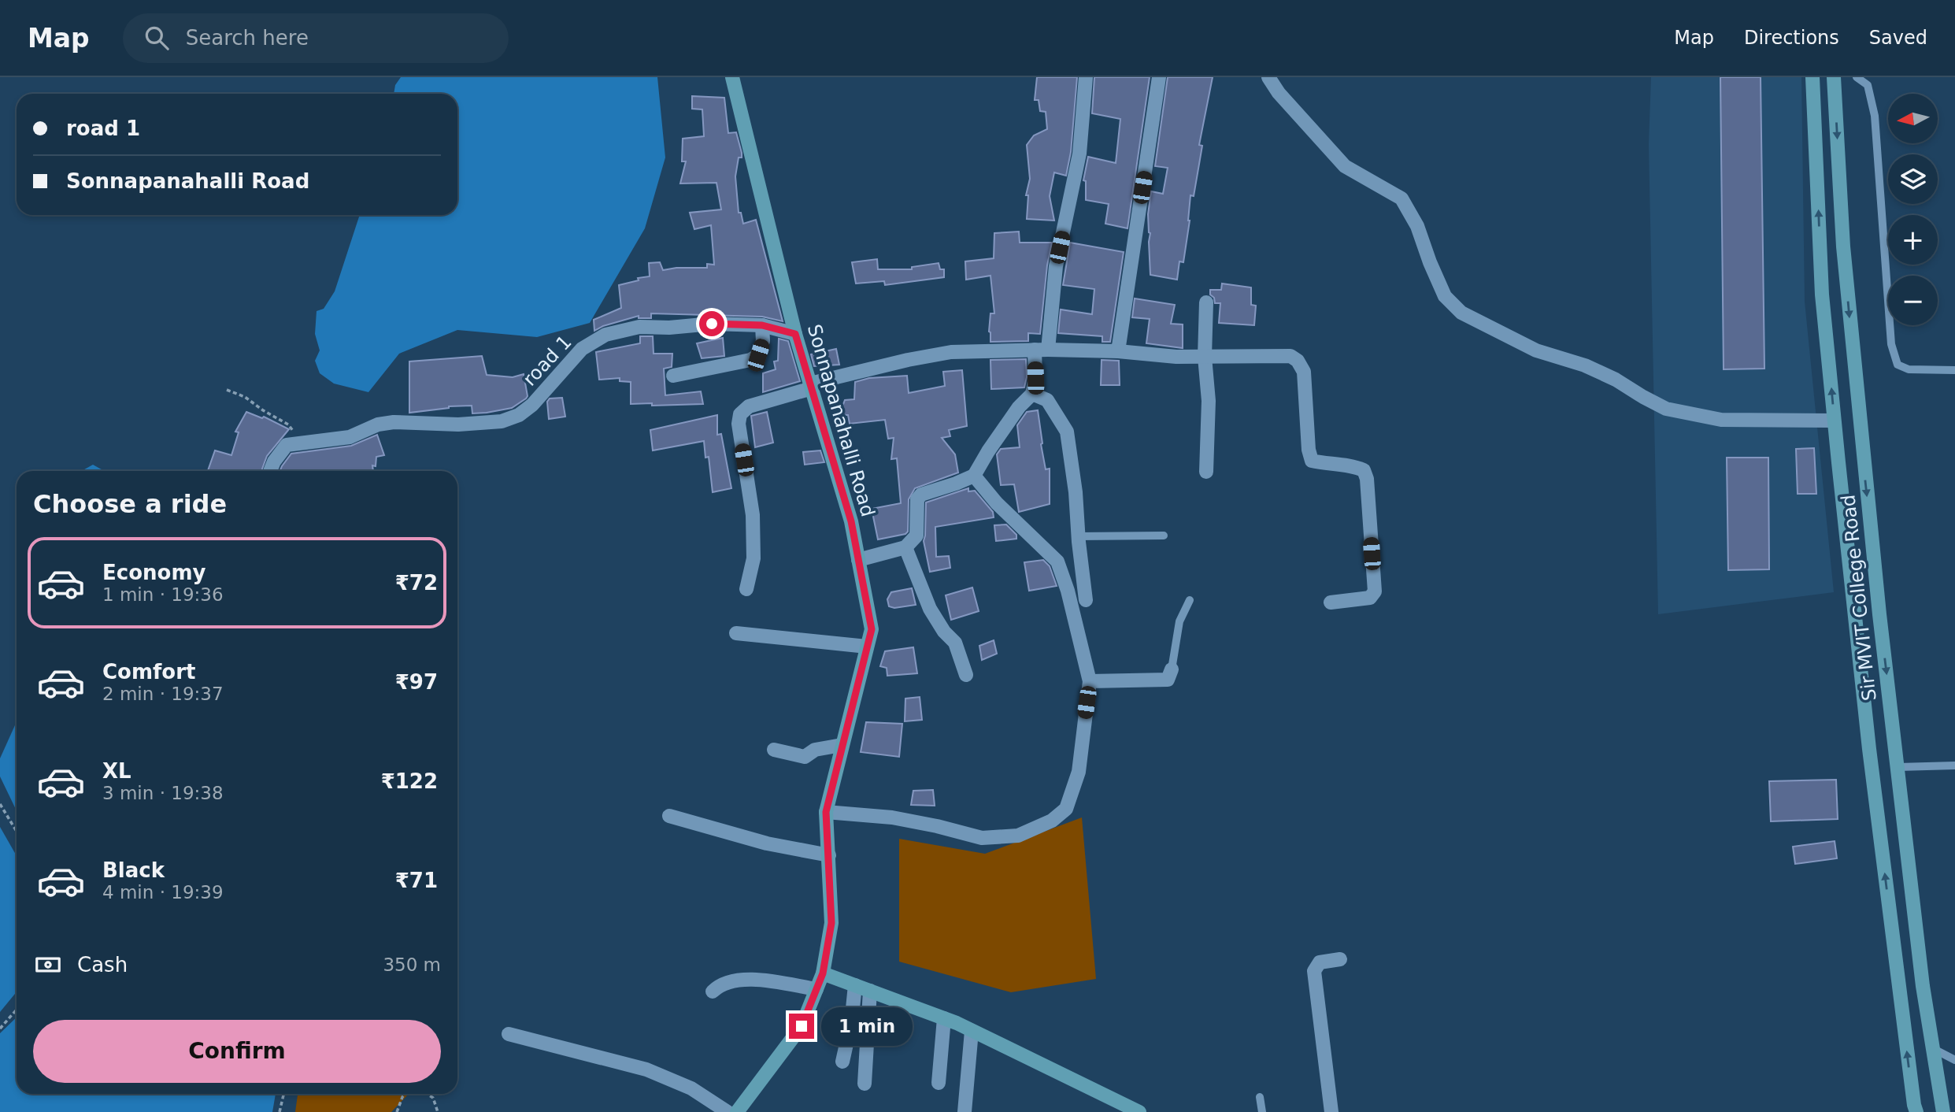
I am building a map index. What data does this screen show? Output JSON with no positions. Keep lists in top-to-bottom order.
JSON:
{
  "streets": {
    "main road": ["Sonnapanahalli Road", "Sir MVIT College Road"],
    "street": ["road 1"]
  },
  "crossings": [
    ["road 1", "Sonnapanahalli Road"]
  ],
  "north": "left",
  "page": {
    "header": "Map",
    "search": "Search here",
    "nav": ["Map", "Directions", "Saved"],
    "map_buttons": ["+", "−"],
    "banner": ["road 1", "Sonnapanahalli Road"],
    "heading": "Choose a ride",
    "list": [
      {
        "name": "Economy",
        "note": "1 min · 19:36",
        "value": "₹72"
      },
      {
        "name": "Comfort",
        "note": "2 min · 19:37",
        "value": "₹97"
      },
      {
        "name": "XL",
        "note": "3 min · 19:38",
        "value": "₹122"
      },
      {
        "name": "Black",
        "note": "4 min · 19:39",
        "value": "₹71"
      }
    ],
    "pay": ["Cash", "350 m"],
    "bubble": "1 min",
    "buttons": "Confirm"
  }
}
